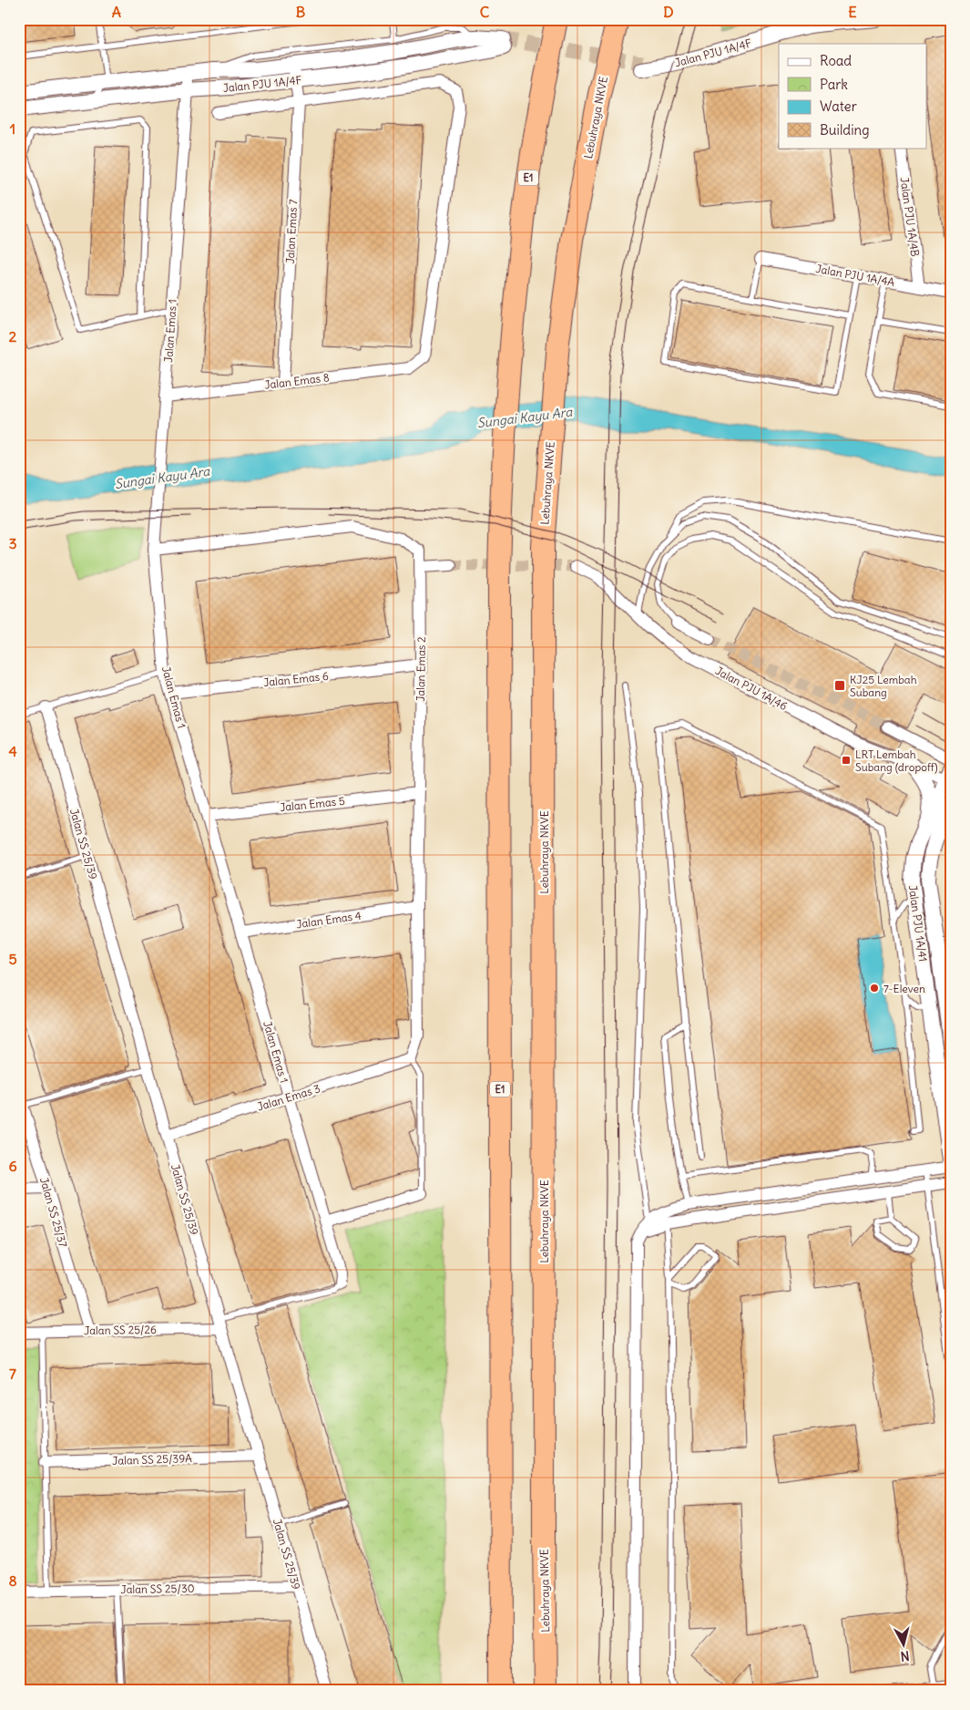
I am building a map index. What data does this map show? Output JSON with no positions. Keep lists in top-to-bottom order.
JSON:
{
  "streets": {
    "highway": ["Lebuhraya NKVE", "E1"],
    "street": [
      "Jalan PJU 1A/4F",
      "Jalan PJU 1A/4B",
      "Jalan Emas 7",
      "Jalan PJU 1A/4A",
      "Jalan Emas 1",
      "Jalan Emas 8",
      "Jalan Emas 2",
      "Jalan Emas 6",
      "Jalan PJU 1A/46",
      "Jalan Emas 5",
      "Jalan SS 25/39",
      "Jalan Emas 4",
      "Jalan PJU 1A/41",
      "Jalan Emas 3",
      "Jalan SS 25/37",
      "Jalan SS 25/26",
      "Jalan SS 25/39A",
      "Jalan SS 25/30"
    ]
  },
  "crossings": [
    ["Jalan PJU 1A/4F", "Jalan Emas 7"],
    ["Jalan PJU 1A/4F", "Jalan Emas 1"],
    ["Jalan PJU 1A/4B", "Jalan PJU 1A/4A"],
    ["Jalan Emas 7", "Jalan Emas 8"],
    ["Jalan Emas 1", "Jalan Emas 8"],
    ["Jalan Emas 1", "Jalan Emas 2"],
    ["Jalan Emas 1", "Jalan Emas 6"],
    ["Jalan Emas 1", "Jalan Emas 5"],
    ["Jalan Emas 1", "Jalan Emas 4"],
    ["Jalan Emas 1", "Jalan Emas 3"],
    ["Jalan Emas 2", "Jalan Emas 6"],
    ["Jalan Emas 2", "Jalan Emas 5"],
    ["Jalan Emas 2", "Jalan Emas 4"],
    ["Jalan Emas 2", "Jalan Emas 3"],
    ["Jalan PJU 1A/46", "Jalan PJU 1A/41"],
    ["Jalan SS 25/39", "Jalan Emas 3"],
    ["Jalan SS 25/39", "Jalan SS 25/26"],
    ["Jalan SS 25/39", "Jalan SS 25/39A"],
    ["Jalan SS 25/39", "Jalan SS 25/30"],
    ["Jalan SS 25/37", "Jalan SS 25/26"]
  ],
  "water": ["Sungai Kayu Ara"],
  "places": {
    "transit": ["KJ25 Lembah Subang", "LRT Lembah Subang (dropoff)"],
    "other": ["7-Eleven"]
  },
  "legend": [
    "Road",
    "Park",
    "Water",
    "Building"
  ],
  "north": "bottom",
  "grid": {
    "columns": [
      "A",
      "B",
      "C",
      "D",
      "E"
    ],
    "rows": [
      "1",
      "2",
      "3",
      "4",
      "5",
      "6",
      "7",
      "8"
    ]
  }
}
